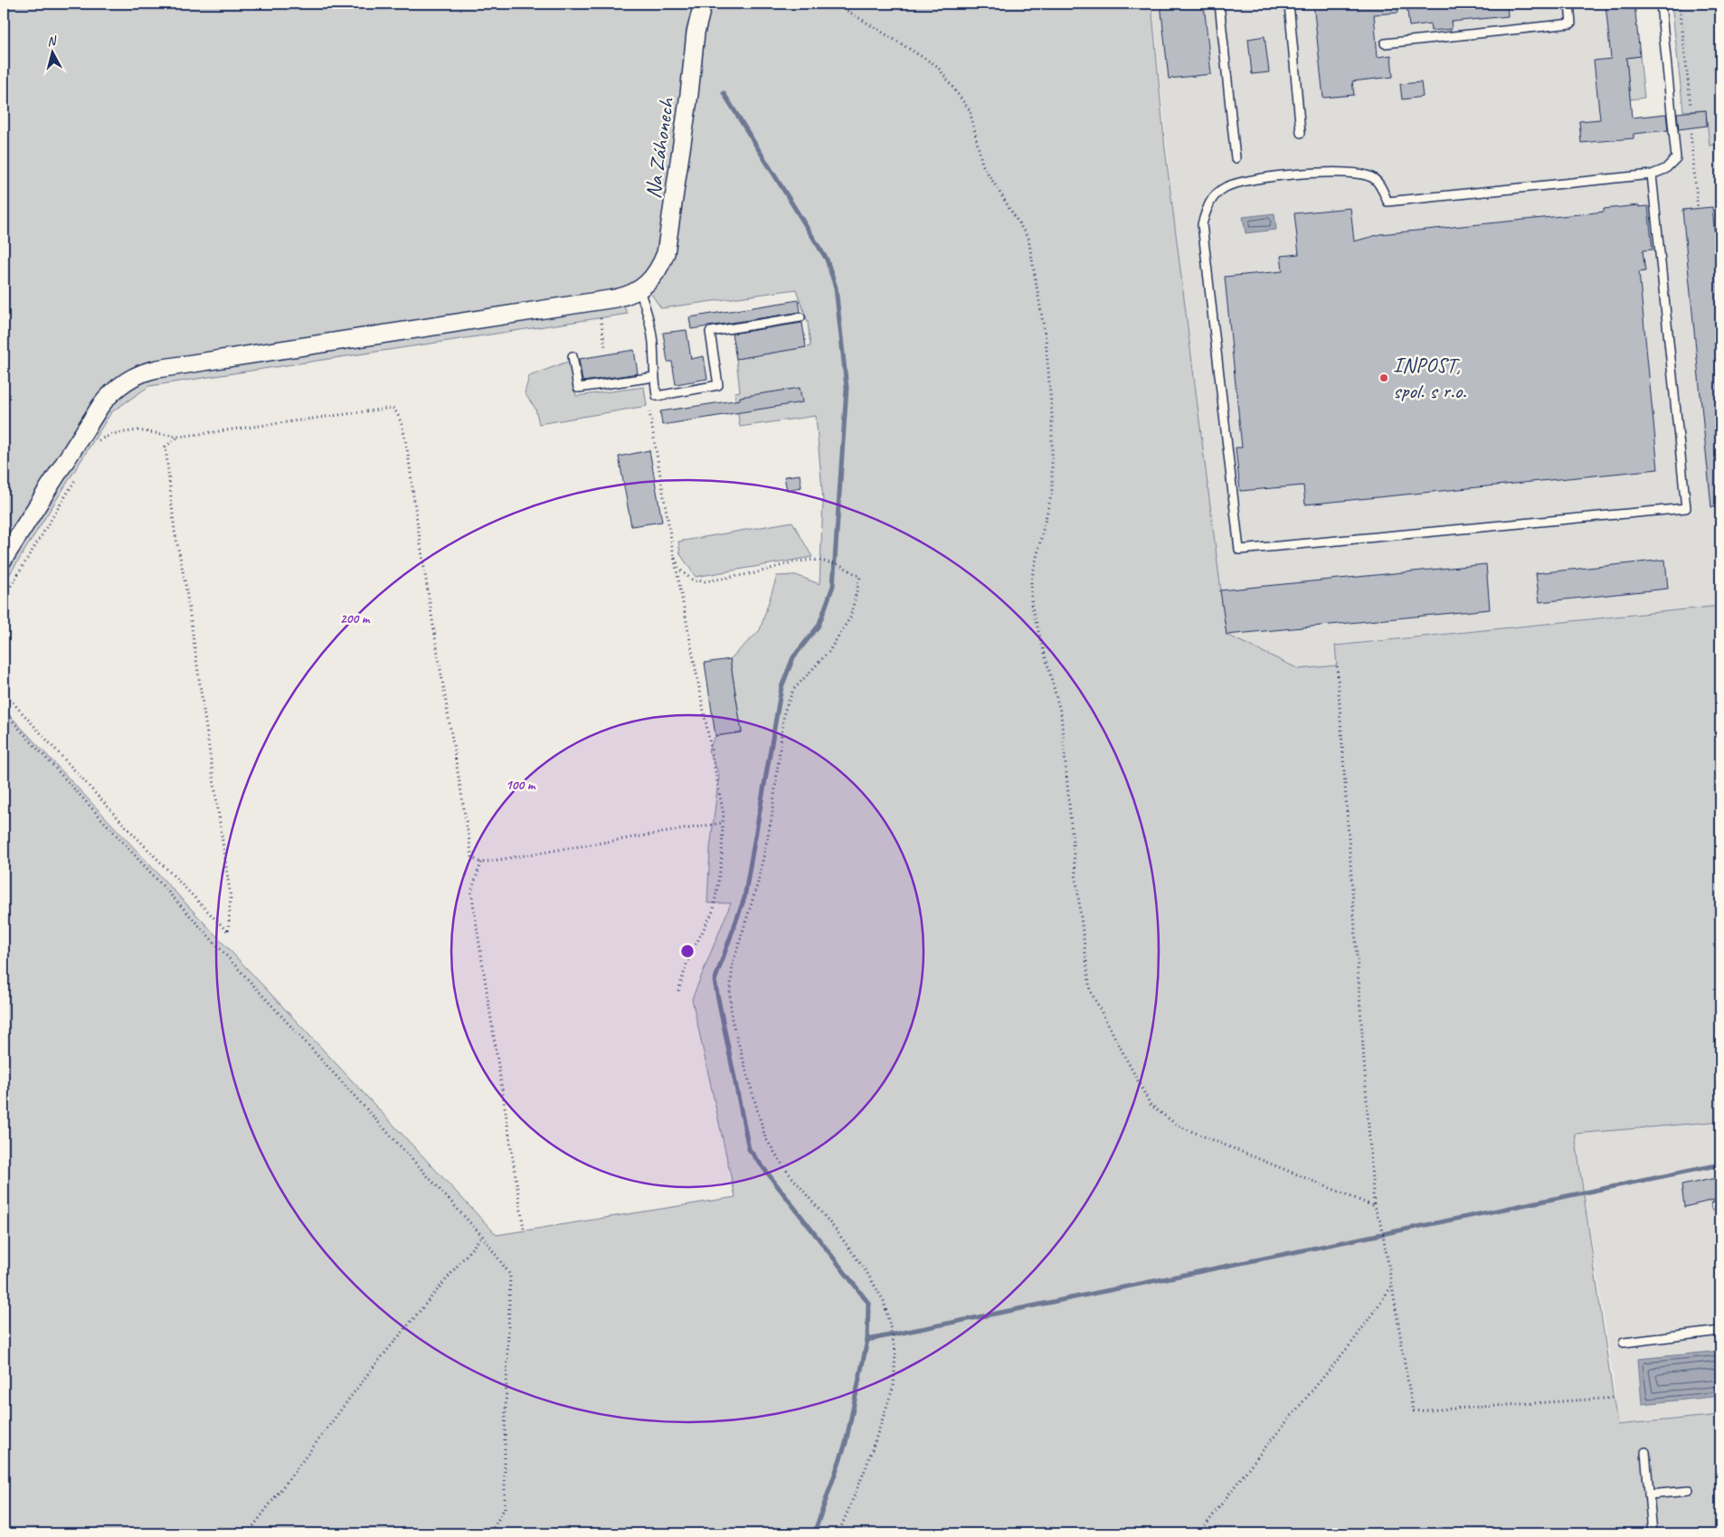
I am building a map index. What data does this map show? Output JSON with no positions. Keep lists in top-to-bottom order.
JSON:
{
  "streets": {
    "street": ["Na Záhonech"]
  },
  "places": ["INPOST, spol. s r.o."],
  "north": "top",
  "rings": ["200 m", "100 m"]
}
